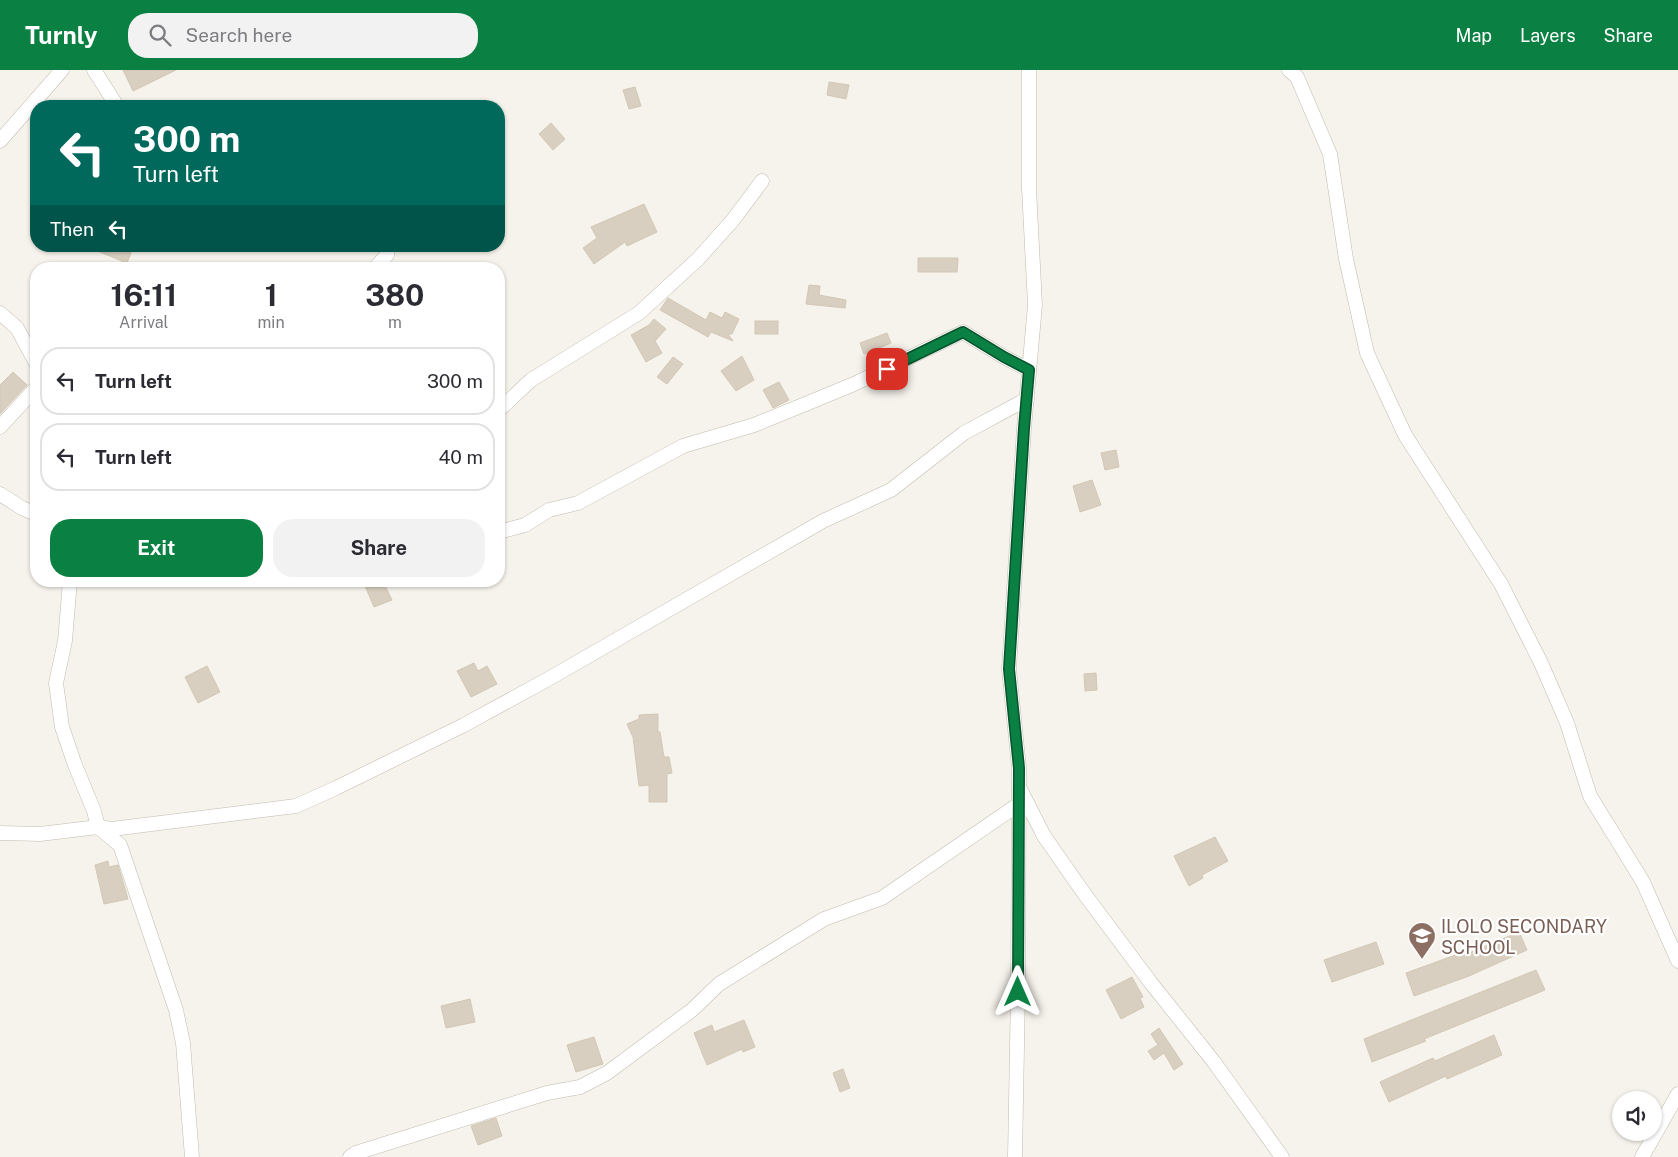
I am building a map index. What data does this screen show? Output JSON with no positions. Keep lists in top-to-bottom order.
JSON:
{
  "places": {
    "school or university": ["ILOLO SECONDARY SCHOOL"]
  },
  "page": {
    "header": "Turnly",
    "search": "Search here",
    "nav": ["Map", "Layers", "Share"],
    "turn": ["300 m", "Turn left"],
    "then": "Then",
    "eta": [
      "16:11",
      "Arrival",
      "1",
      "min",
      "380",
      "m"
    ],
    "list": [
      {
        "name": "Turn left",
        "value": "300 m"
      },
      {
        "name": "Turn left",
        "value": "40 m"
      }
    ],
    "buttons": ["Exit", "Share"]
  }
}
